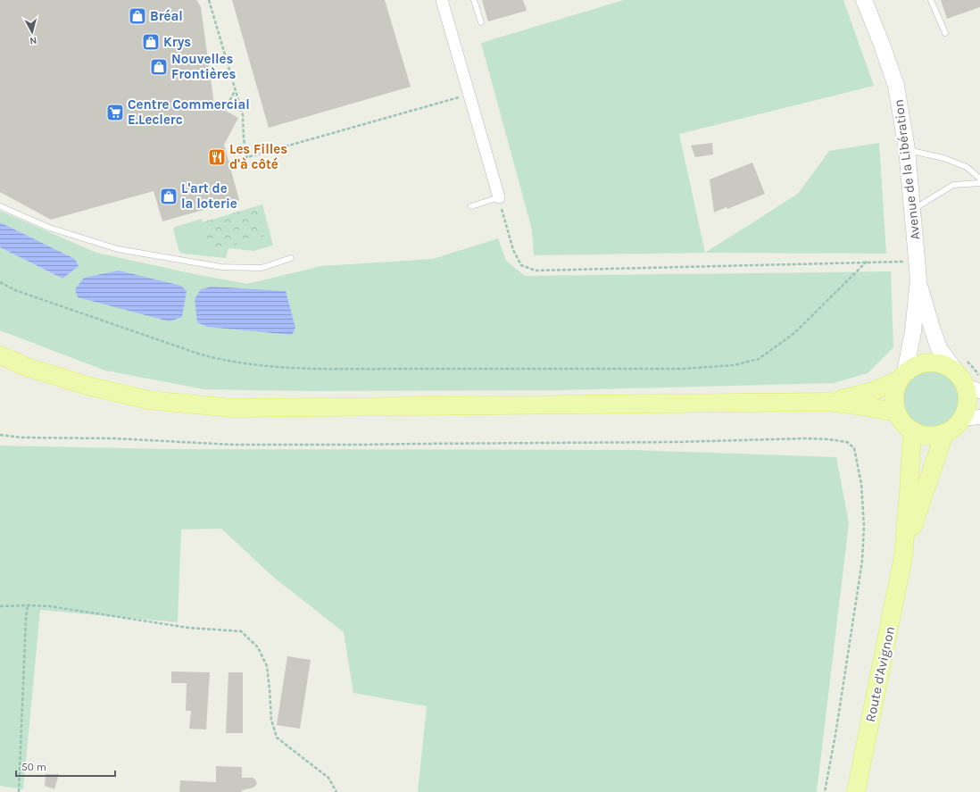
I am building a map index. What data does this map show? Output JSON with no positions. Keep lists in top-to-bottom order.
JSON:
{
  "streets": {
    "main road": ["Avenue de la Libération", "Route d'Avignon"]
  },
  "places": {
    "shop": [
      "Bréal",
      "Krys",
      "Nouvelles Frontières",
      "L'art de la loterie"
    ],
    "supermarket": ["Centre Commercial E.Leclerc"],
    "restaurant": ["Les Filles d'à côté"]
  },
  "scale_bar": "50 m",
  "north": "bottom"
}
